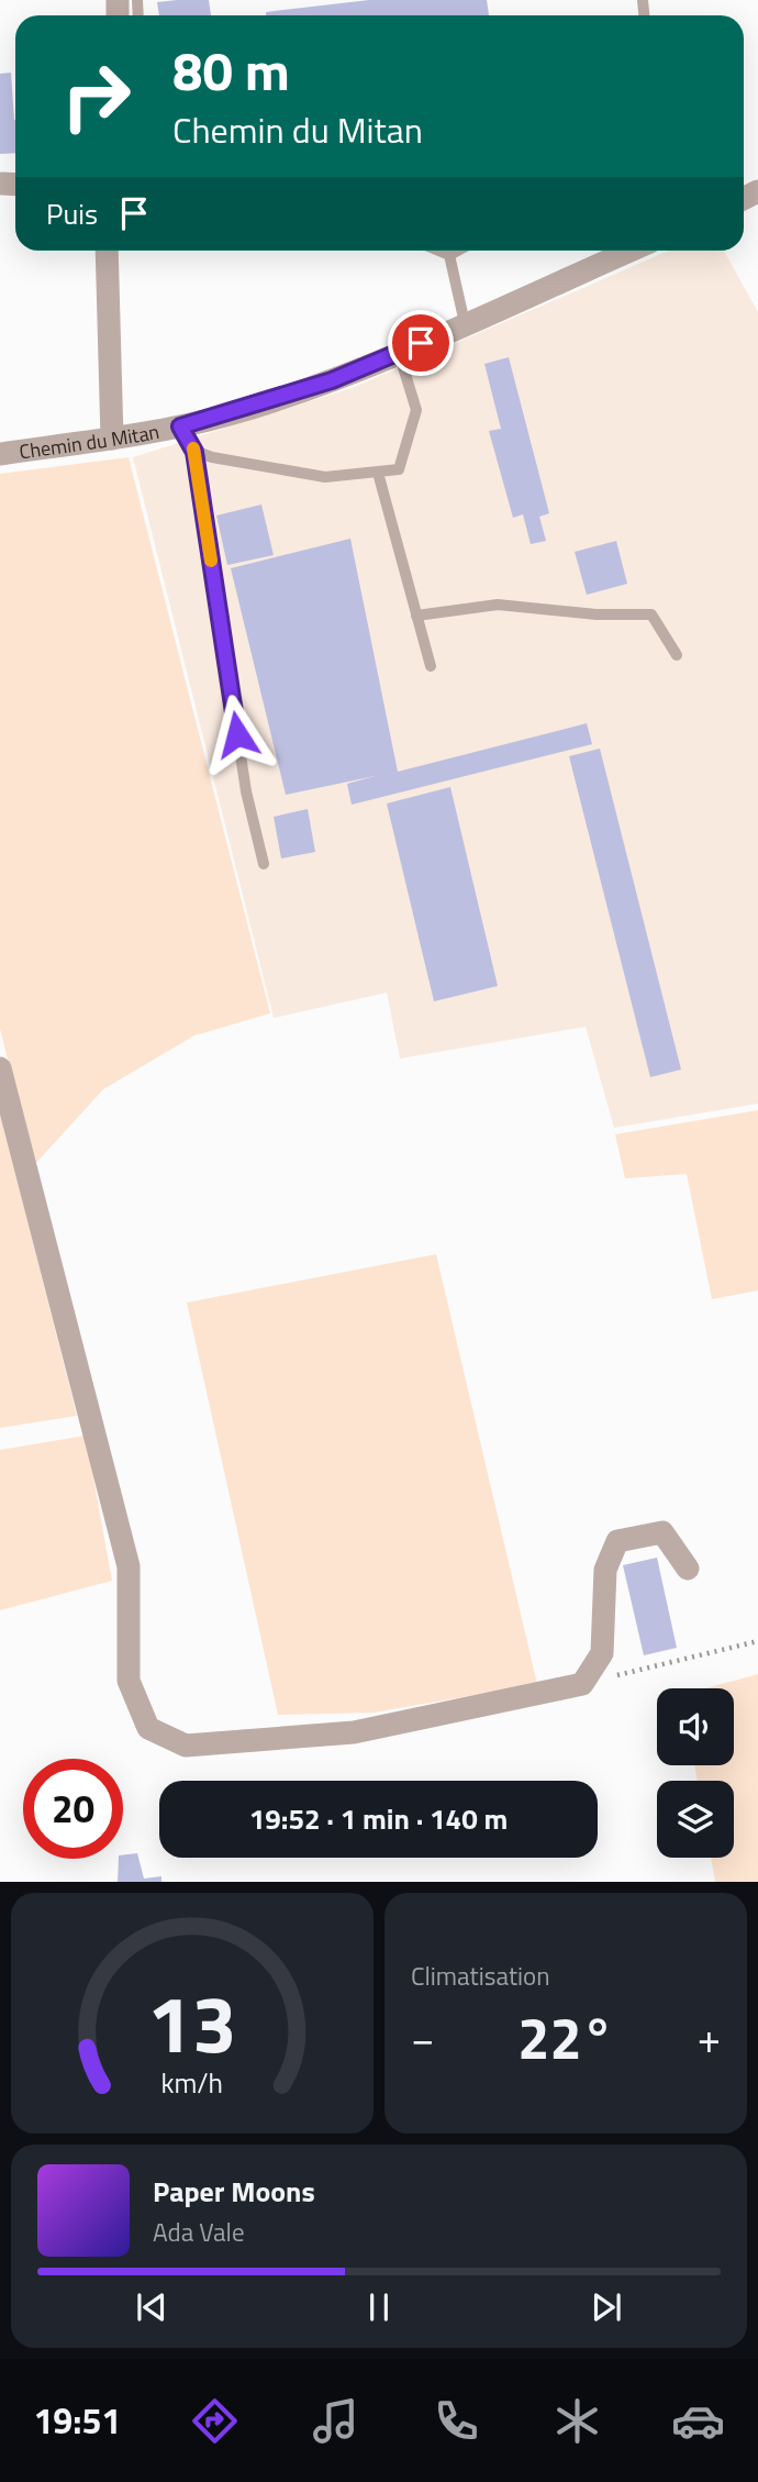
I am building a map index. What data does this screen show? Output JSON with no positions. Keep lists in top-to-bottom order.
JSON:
{
  "streets": {
    "street": ["Chemin du Mitan"]
  },
  "page": {
    "turn": ["80 m", "Chemin du Mitan"],
    "then": "Puis",
    "limit": "20",
    "trip": "19:52 · 1 min · 140 m",
    "tile": "Climatisation",
    "heat": ["−", "22°", "+"],
    "song": ["Paper Moons", "Ada Vale"],
    "tabs": "19:51",
    "gauge": ["13", "km/h"]
  }
}
